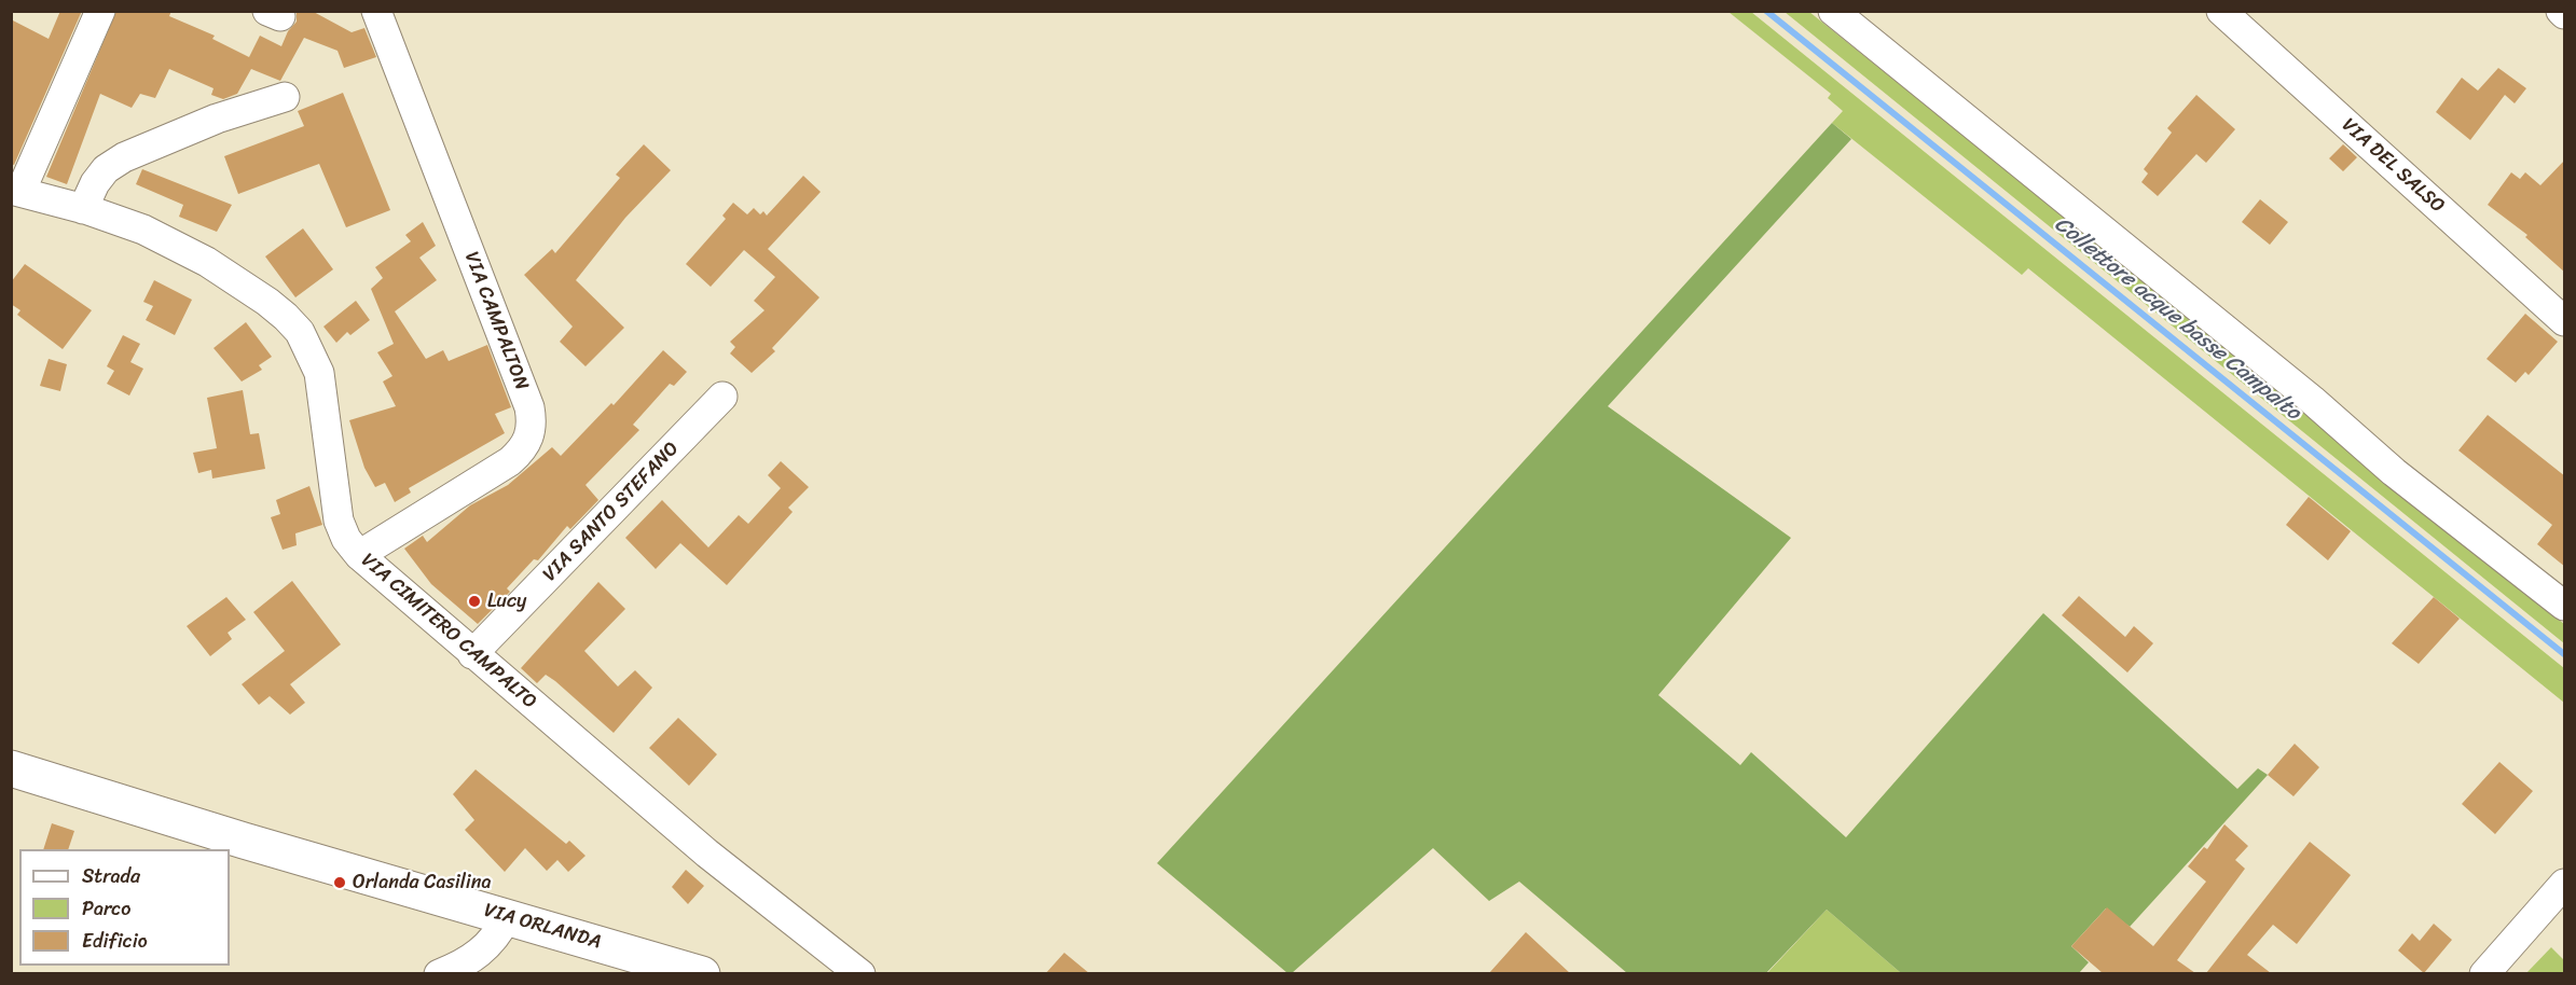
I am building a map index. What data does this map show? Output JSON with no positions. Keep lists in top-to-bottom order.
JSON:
{
  "streets": {
    "main road": ["VIA ORLANDA"],
    "street": [
      "VIA DEL SALSO",
      "VIA CAMPALTON",
      "VIA SANTO STEFANO",
      "VIA CIMITERO CAMPALTO"
    ]
  },
  "crossings": [
    ["VIA CAMPALTON", "VIA CIMITERO CAMPALTO"],
    ["VIA SANTO STEFANO", "VIA CIMITERO CAMPALTO"]
  ],
  "water": ["Collettore acque basse Campalto"],
  "places": ["Lucy", "Orlanda Casilina"],
  "legend": ["Strada", "Parco", "Edificio"]
}
